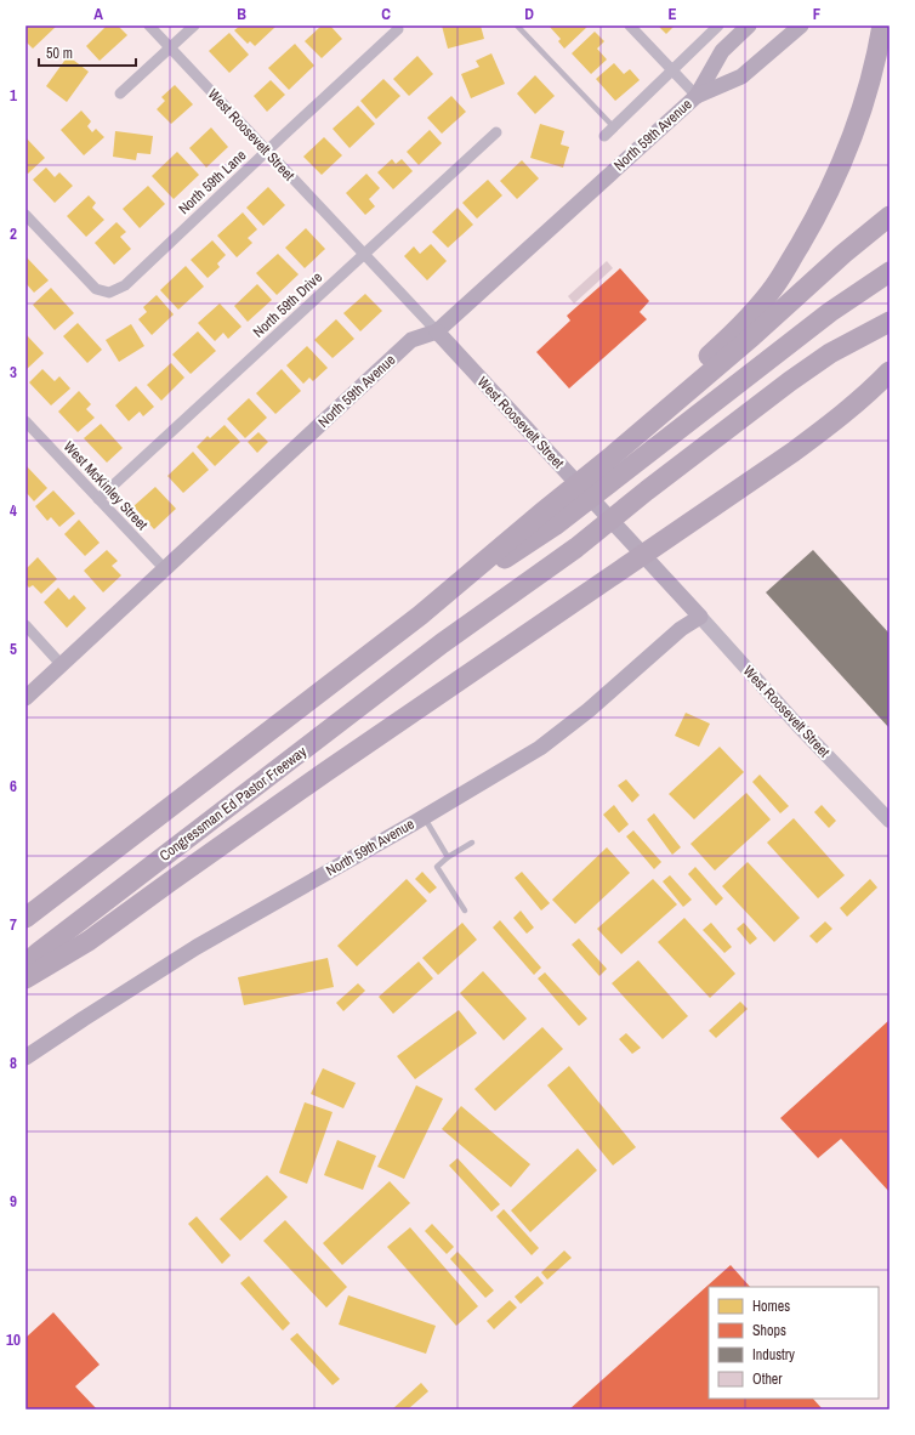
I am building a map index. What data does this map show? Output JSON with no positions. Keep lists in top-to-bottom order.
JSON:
{
  "streets": {
    "highway": ["Congressman Ed Pastor Freeway"],
    "main road": ["West Roosevelt Street", "North 59th Avenue"],
    "street": ["North 59th Lane", "North 59th Drive", "West McKinley Street"]
  },
  "crossings": [
    ["West Roosevelt Street", "North 59th Avenue"],
    ["West Roosevelt Street", "North 59th Lane"],
    ["West Roosevelt Street", "North 59th Drive"],
    ["North 59th Avenue", "West McKinley Street"],
    ["North 59th Drive", "West McKinley Street"]
  ],
  "legend": [
    "Homes",
    "Shops",
    "Industry",
    "Other"
  ],
  "scale_bar": "50 m",
  "grid": {
    "columns": [
      "A",
      "B",
      "C",
      "D",
      "E",
      "F"
    ],
    "rows": [
      "1",
      "2",
      "3",
      "4",
      "5",
      "6",
      "7",
      "8",
      "9",
      "10"
    ]
  }
}
